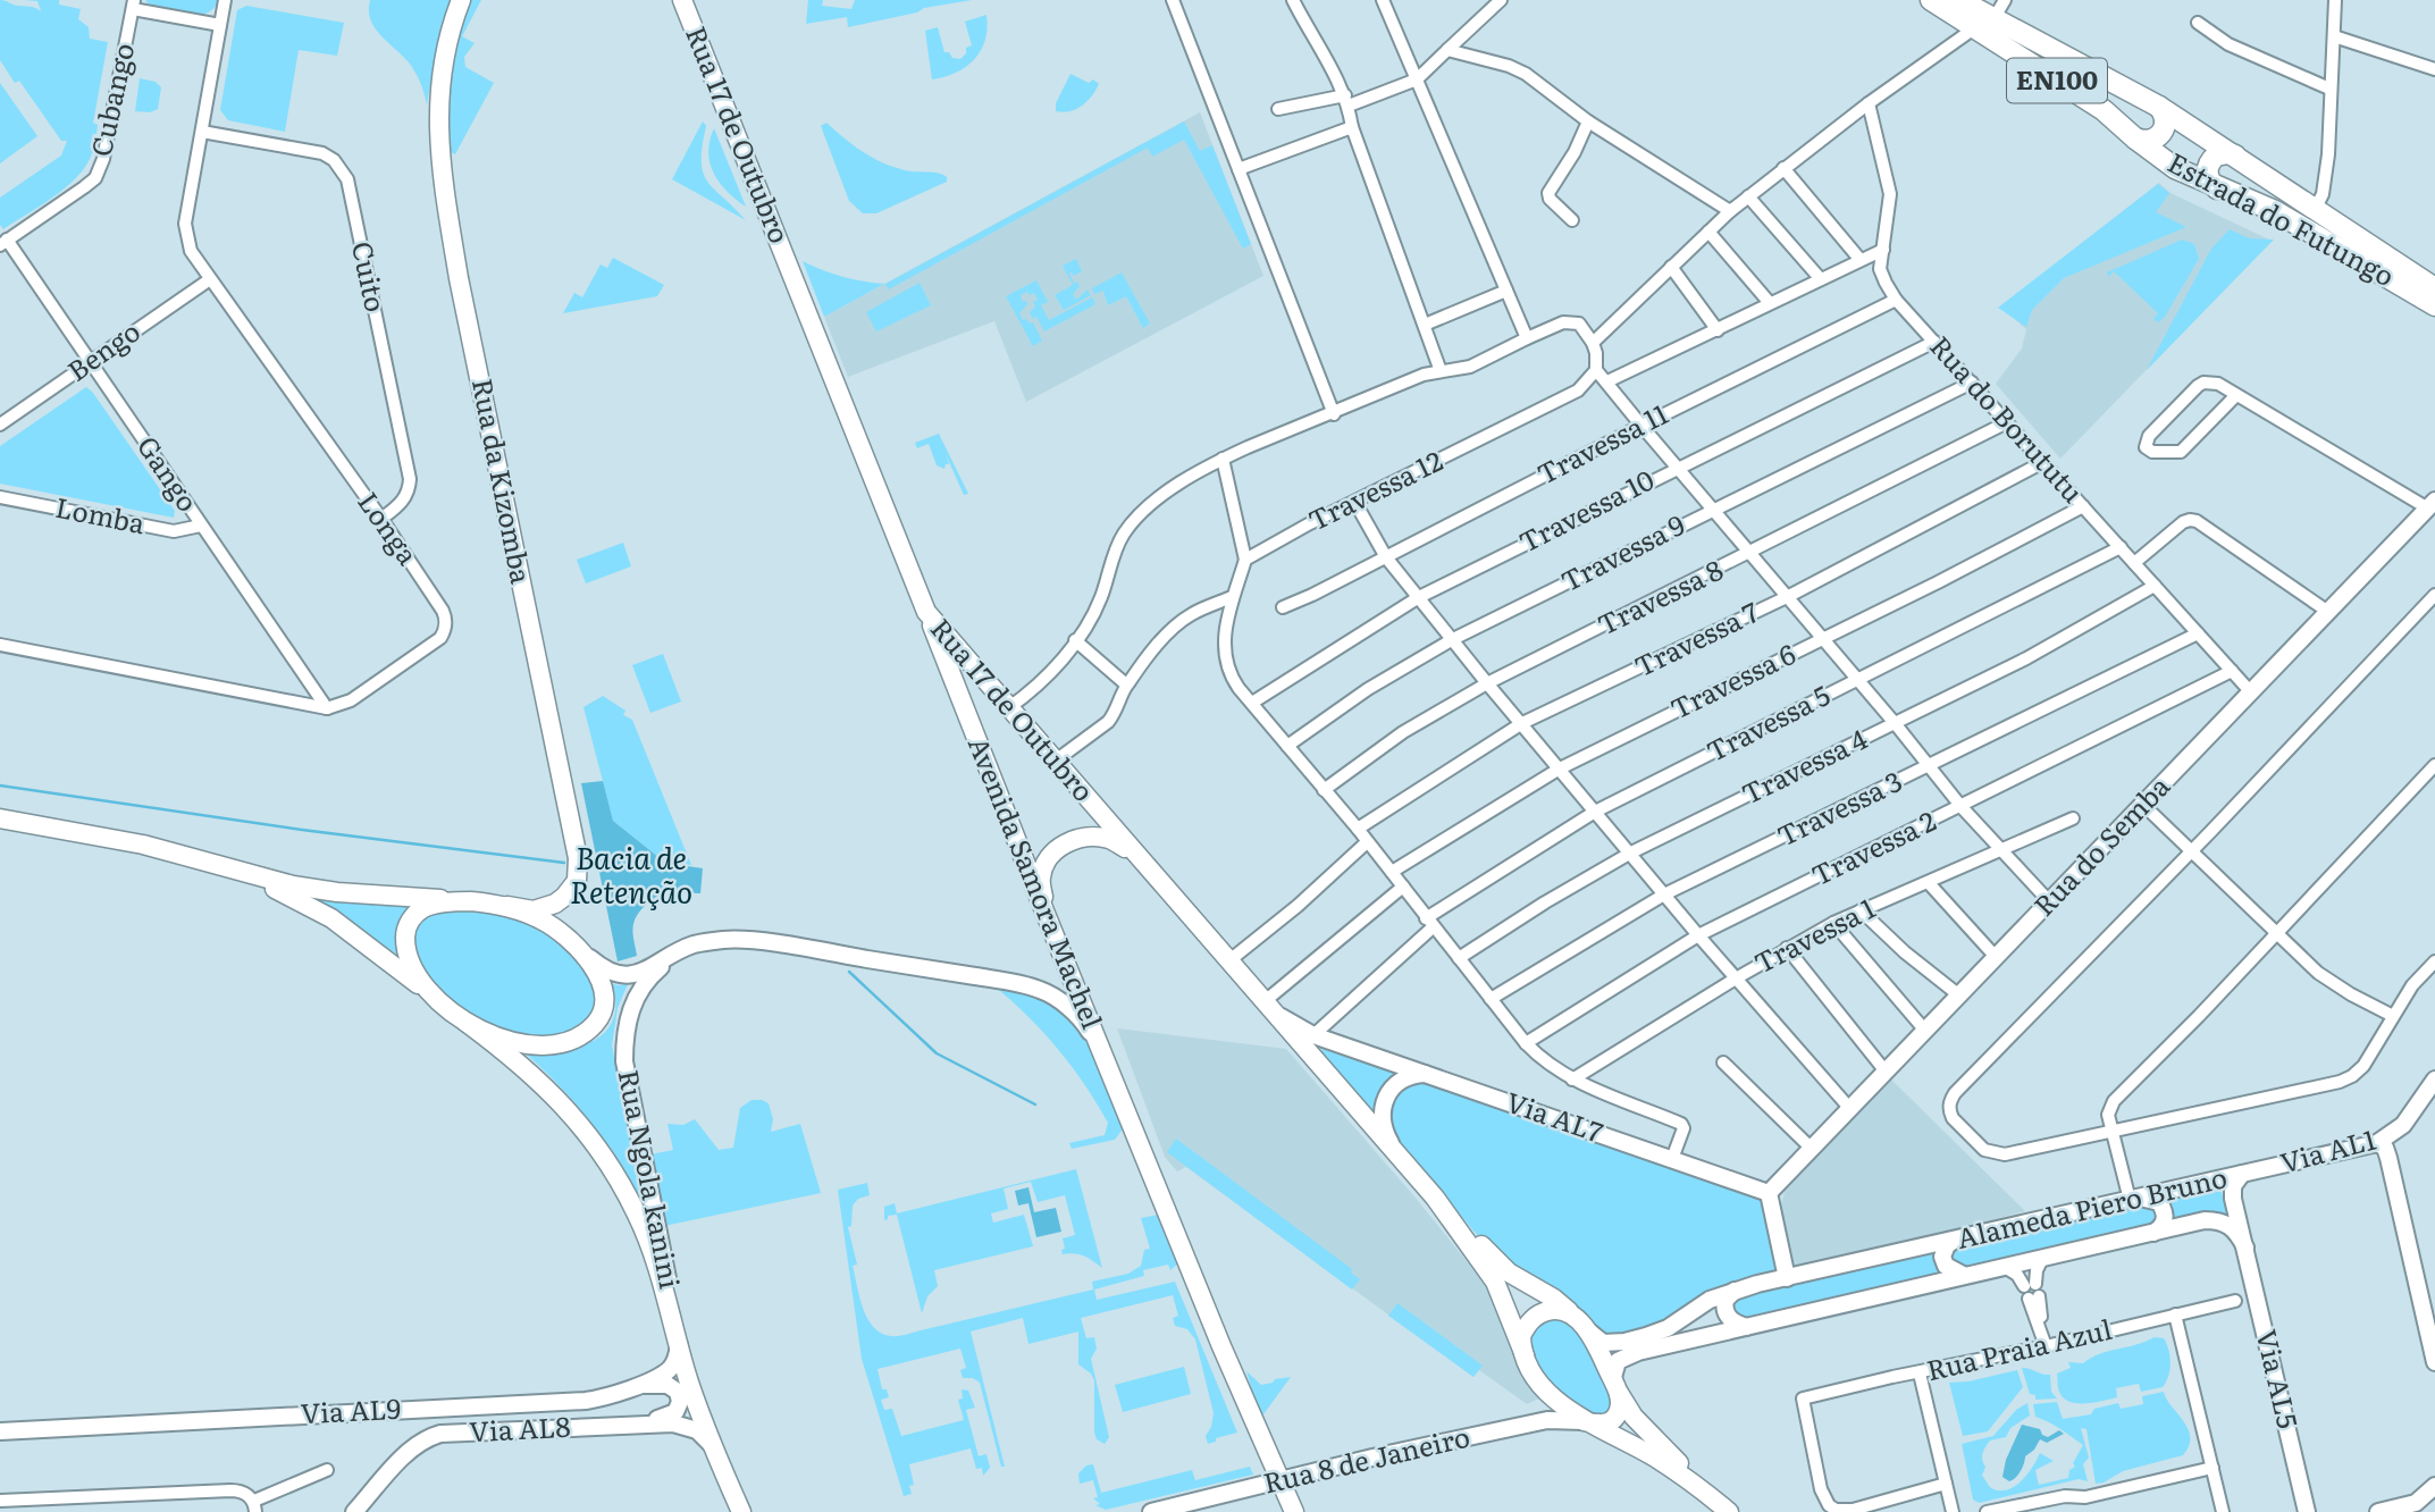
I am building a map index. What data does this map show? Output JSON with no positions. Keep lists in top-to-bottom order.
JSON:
{
  "streets": {
    "highway": ["EN100", "Estrada do Futungo"],
    "main road": [
      "Rua 17 de Outubro",
      "Rua da Kizomba",
      "Avenida Samora Machel",
      "Rua Ngola kanini"
    ],
    "street": [
      "Cubango",
      "Cuito",
      "Bengo",
      "Rua do Borututu",
      "Travessa 11",
      "Gango",
      "Travessa 12",
      "Travessa 10",
      "Lomba",
      "Longa",
      "Travessa 9",
      "Travessa 8",
      "Travessa 7",
      "Travessa 6",
      "Travessa 5",
      "Travessa 4",
      "Travessa 3",
      "Rua do Semba",
      "Travessa 2",
      "Travessa 1",
      "Via AL7",
      "Via AL1",
      "Alameda Piero Bruno",
      "Rua Praia Azul",
      "Via AL5",
      "Via AL9",
      "Via AL8",
      "Rua 8 de Janeiro"
    ]
  },
  "crossings": [
    ["EN100", "Estrada do Futungo"],
    ["Cubango", "Gango"],
    ["Rua 17 de Outubro", "Avenida Samora Machel"],
    ["Rua 17 de Outubro", "Via AL7"],
    ["Rua 17 de Outubro", "Alameda Piero Bruno"],
    ["Rua 17 de Outubro", "Rua 8 de Janeiro"],
    ["Cuito", "Longa"],
    ["Bengo", "Gango"],
    ["Bengo", "Longa"],
    ["Rua do Borututu", "Travessa 11"],
    ["Rua do Borututu", "Travessa 10"],
    ["Rua do Borututu", "Travessa 9"],
    ["Rua do Borututu", "Travessa 8"],
    ["Rua do Borututu", "Travessa 7"],
    ["Rua do Borututu", "Travessa 6"],
    ["Rua do Borututu", "Travessa 5"],
    ["Rua do Borututu", "Travessa 4"],
    ["Rua do Borututu", "Travessa 3"],
    ["Rua do Borututu", "Rua do Semba"],
    ["Rua do Borututu", "Travessa 2"],
    ["Gango", "Lomba"],
    ["Gango", "Longa"],
    ["Rua da Kizomba", "Avenida Samora Machel"],
    ["Rua da Kizomba", "Rua Ngola kanini"],
    ["Travessa 5", "Via AL7"],
    ["Rua do Semba", "Via AL7"],
    ["Avenida Samora Machel", "Rua Ngola kanini"],
    ["Avenida Samora Machel", "Rua 8 de Janeiro"],
    ["Via AL1", "Alameda Piero Bruno"],
    ["Rua Ngola kanini", "Via AL9"],
    ["Rua Ngola kanini", "Via AL8"],
    ["Alameda Piero Bruno", "Via AL5"]
  ],
  "water": ["Bacia de Retenção"]
}
